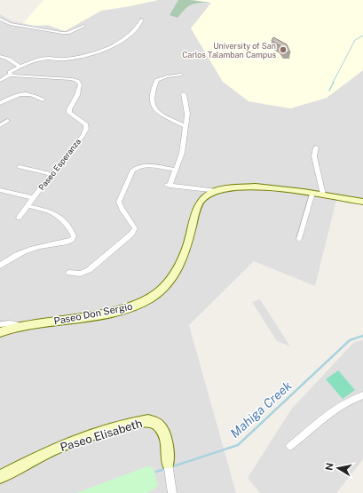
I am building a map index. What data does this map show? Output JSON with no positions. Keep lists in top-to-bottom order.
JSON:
{
  "streets": {
    "street": ["Paseo Esperanza", "Paseo Don Sergio", "Paseo Elisabeth"]
  },
  "water": ["Mahiga Creek"],
  "places": ["University of San Carlos Talamban Campus"],
  "north": "left"
}
